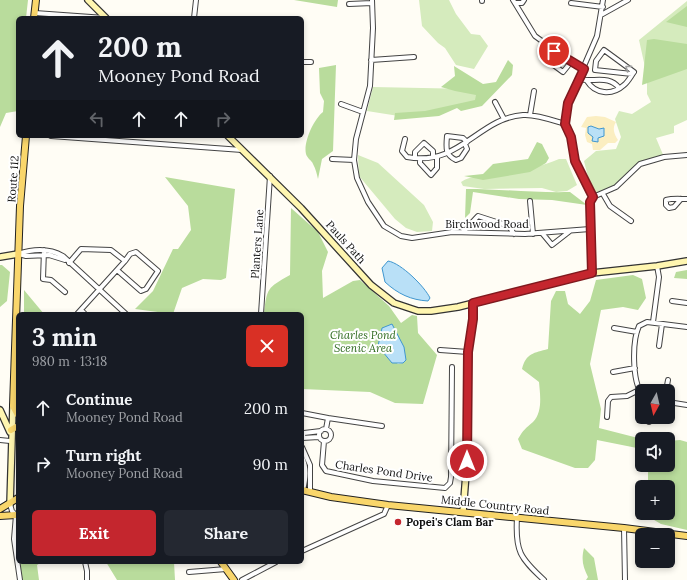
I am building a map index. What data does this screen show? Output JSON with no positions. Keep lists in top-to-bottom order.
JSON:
{
  "streets": {
    "main road": ["Route 112", "Middle Country Road"],
    "street": [
      "Birchwood Road",
      "Pauls Path",
      "Planters Lane",
      "Charles Pond Drive"
    ]
  },
  "crossings": [
    ["Pauls Path", "Planters Lane"]
  ],
  "parks": ["Charles Pond Scenic Area"],
  "places": ["Popei's Clam Bar"],
  "north": "bottom",
  "page": {
    "turn": ["200 m", "Mooney Pond Road"],
    "heading": ["3 min", "980 m · 13:18"],
    "list": [
      {
        "name": "Continue",
        "note": "Mooney Pond Road",
        "value": "200 m"
      },
      {
        "name": "Turn right",
        "note": "Mooney Pond Road",
        "value": "90 m"
      }
    ],
    "map_buttons": ["+", "−"],
    "buttons": ["Exit", "Share"]
  }
}
